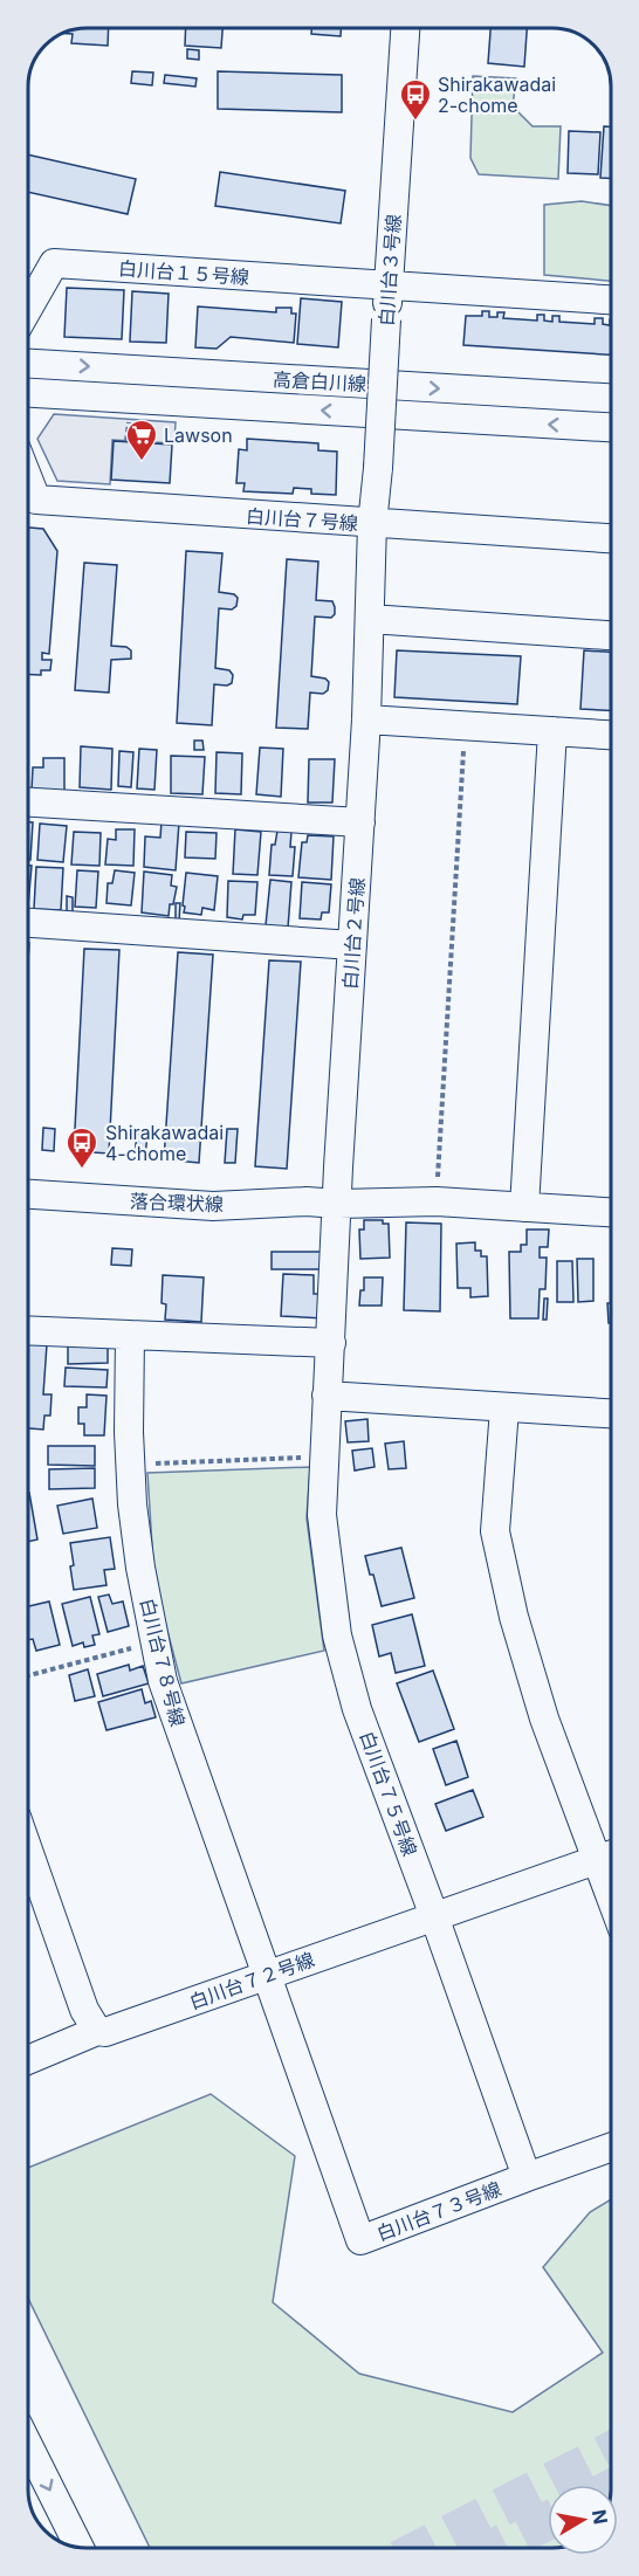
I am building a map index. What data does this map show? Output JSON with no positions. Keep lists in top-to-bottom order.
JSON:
{
  "streets": {
    "street": [
      "白川台３号線",
      "白川台１５号線",
      "高倉白川線",
      "白川台７号線",
      "白川台２号線",
      "落合環状線",
      "白川台７８号線",
      "白川台７５号線",
      "白川台７２号線",
      "白川台７３号線"
    ]
  },
  "crossings": [
    ["白川台３号線", "白川台１５号線"],
    ["白川台３号線", "白川台７号線"],
    ["白川台３号線", "白川台２号線"],
    ["白川台７号線", "白川台２号線"],
    ["白川台２号線", "落合環状線"],
    ["白川台２号線", "白川台７５号線"],
    ["白川台７８号線", "白川台７２号線"],
    ["白川台７８号線", "白川台７３号線"],
    ["白川台７５号線", "白川台７２号線"],
    ["白川台７５号線", "白川台７３号線"],
    ["白川台７２号線", "白川台７３号線"]
  ],
  "places": {
    "bus stop": ["Shirakawadai 2-chome", "Shirakawadai 4-chome"],
    "supermarket": ["Lawson"]
  },
  "north": "right"
}
